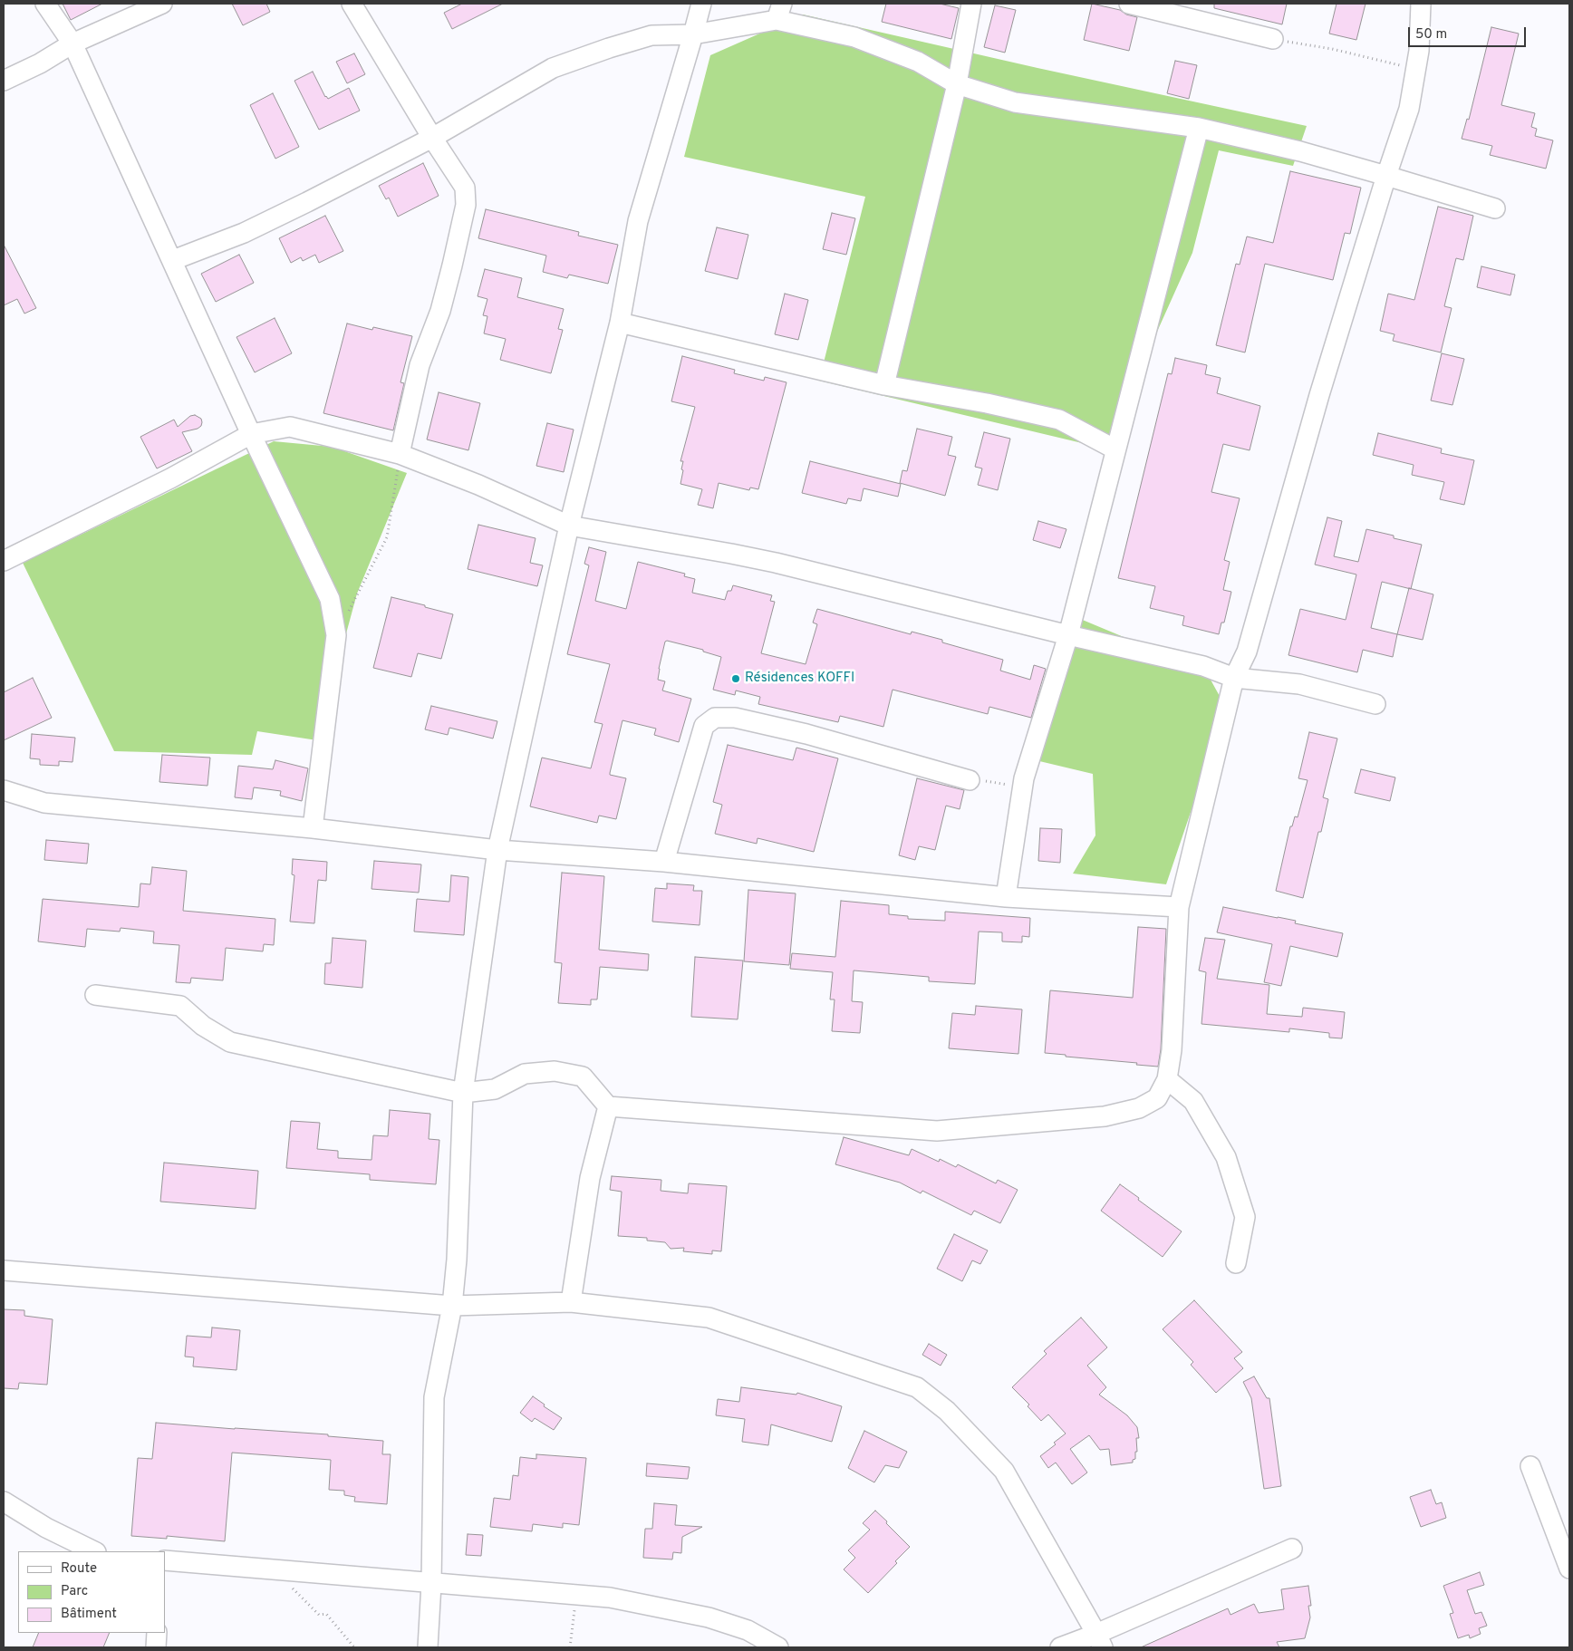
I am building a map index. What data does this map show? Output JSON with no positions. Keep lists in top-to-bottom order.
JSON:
{
  "places": ["Résidences KOFFI"],
  "legend": ["Route", "Parc", "Bâtiment"],
  "scale_bar": "50 m"
}
